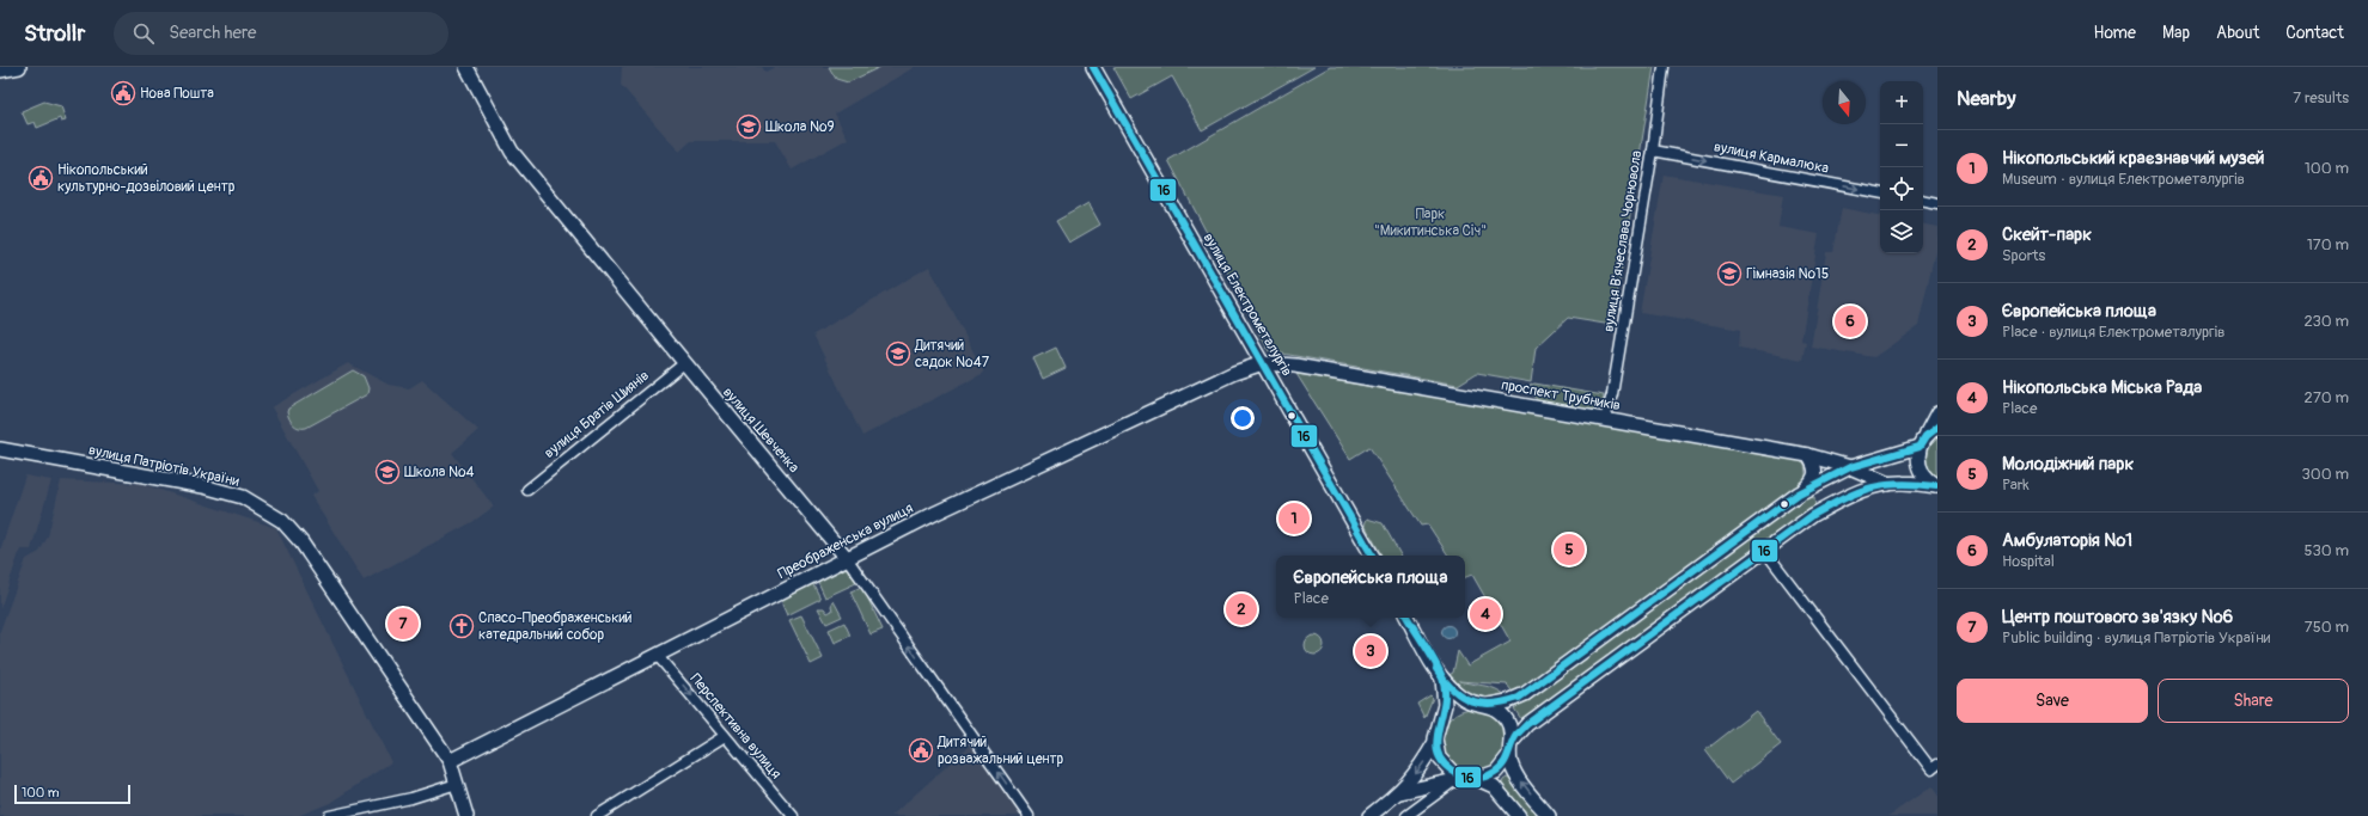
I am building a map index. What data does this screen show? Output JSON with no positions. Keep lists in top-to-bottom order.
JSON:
{
  "streets": {
    "main road": [
      "вулиця Електрометалургів",
      "проспект Трубників",
      "вулиця Шевченка",
      "вулиця Патріотів України",
      "Преображенська вулиця"
    ],
    "street": [
      "вулиця Кармалюка",
      "вулиця В'ячеслава Чорновола",
      "вулиця Братів Шиянів",
      "Перспективна вулиця"
    ]
  },
  "crossings": [
    ["вулиця Кармалюка", "вулиця В'ячеслава Чорновола"],
    ["вулиця В'ячеслава Чорновола", "проспект Трубників"],
    ["вулиця Електрометалургів", "проспект Трубників"],
    ["вулиця Електрометалургів", "Преображенська вулиця"],
    ["проспект Трубників", "Преображенська вулиця"],
    ["вулиця Братів Шиянів", "вулиця Шевченка"],
    ["вулиця Шевченка", "Преображенська вулиця"],
    ["вулиця Патріотів України", "Преображенська вулиця"],
    ["Преображенська вулиця", "Перспективна вулиця"]
  ],
  "one_way": ["вулиця Кармалюка", "Перспективна вулиця"],
  "parks": ["Парк \"Микитинська Січ\""],
  "places": {
    "public building": ["Нова Пошта", "Нікопольський культурно-дозвіловий центр", "Дитячий розважальний центр"],
    "school or university": [
      "Школа №9",
      "Гімназія №15",
      "Дитячий садок №47",
      "Школа №4"
    ],
    "church": ["Спасо-Преображенський катедральний собор"]
  },
  "lines": ["transit line 16"],
  "scale_bar": "100 m",
  "north": "bottom",
  "page": {
    "header": "Strollr",
    "search": "Search here",
    "nav": [
      "Home",
      "Map",
      "About",
      "Contact"
    ],
    "heading": ["Nearby", "7 results"],
    "map_buttons": ["+", "−"],
    "list": [
      {
        "mark": "1",
        "name": "Нiкопольський краєзнавчий музей",
        "note": "Museum · вулиця Електрометалургів",
        "value": "100 m"
      },
      {
        "mark": "2",
        "name": "Скейт-парк",
        "note": "Sports",
        "value": "170 m"
      },
      {
        "mark": "3",
        "name": "Європейська площа",
        "note": "Place · вулиця Електрометалургів",
        "value": "230 m"
      },
      {
        "mark": "4",
        "name": "Нiкопольська Міська Рада",
        "note": "Place",
        "value": "270 m"
      },
      {
        "mark": "5",
        "name": "Молодіжний парк",
        "note": "Park",
        "value": "300 m"
      },
      {
        "mark": "6",
        "name": "Амбулаторія №1",
        "note": "Hospital",
        "value": "530 m"
      },
      {
        "mark": "7",
        "name": "Центр поштового зв'язку №6",
        "note": "Public building · вулиця Патріотів України",
        "value": "750 m"
      }
    ],
    "pins": [
      "6",
      "1",
      "5",
      "2",
      "4",
      "7",
      "3"
    ],
    "popup": ["Європейська площа", "Place"],
    "buttons": ["Save", "Share"],
    "scale": "100 m"
  }
}
